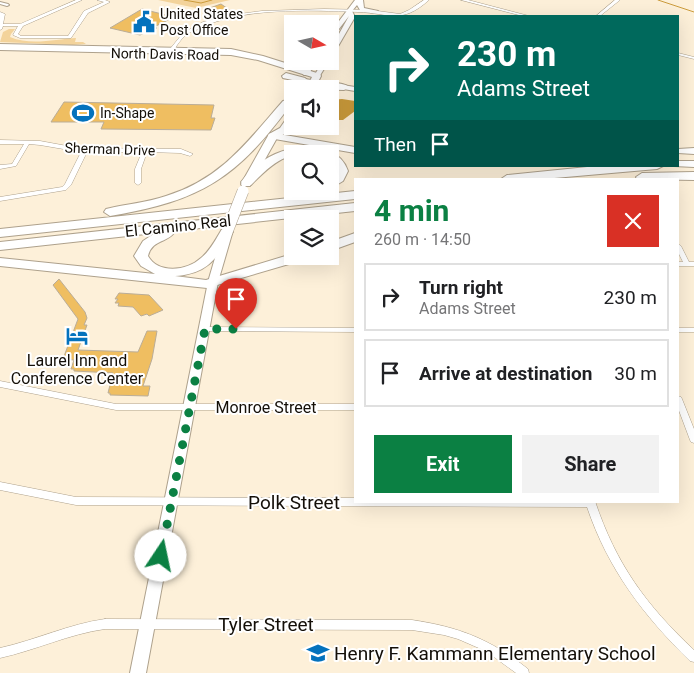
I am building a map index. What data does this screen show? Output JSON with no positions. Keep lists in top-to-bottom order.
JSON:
{
  "streets": {
    "highway": ["North Davis Road", "El Camino Real"],
    "street": [
      "Sherman Drive",
      "Monroe Street",
      "Polk Street",
      "Tyler Street"
    ]
  },
  "places": {
    "public building": ["United States Post Office"],
    "sports": ["In-Shape"],
    "hotel": ["Laurel Inn and Conference Center"],
    "school or university": ["Henry F. Kammann Elementary School"]
  },
  "north": "right",
  "page": {
    "turn": ["230 m", "Adams Street"],
    "then": "Then",
    "heading": ["4 min", "260 m · 14:50"],
    "list": [
      {
        "name": "Turn right",
        "note": "Adams Street",
        "value": "230 m"
      },
      {
        "name": "Arrive at destination",
        "value": "30 m"
      }
    ],
    "buttons": ["Exit", "Share"]
  }
}
